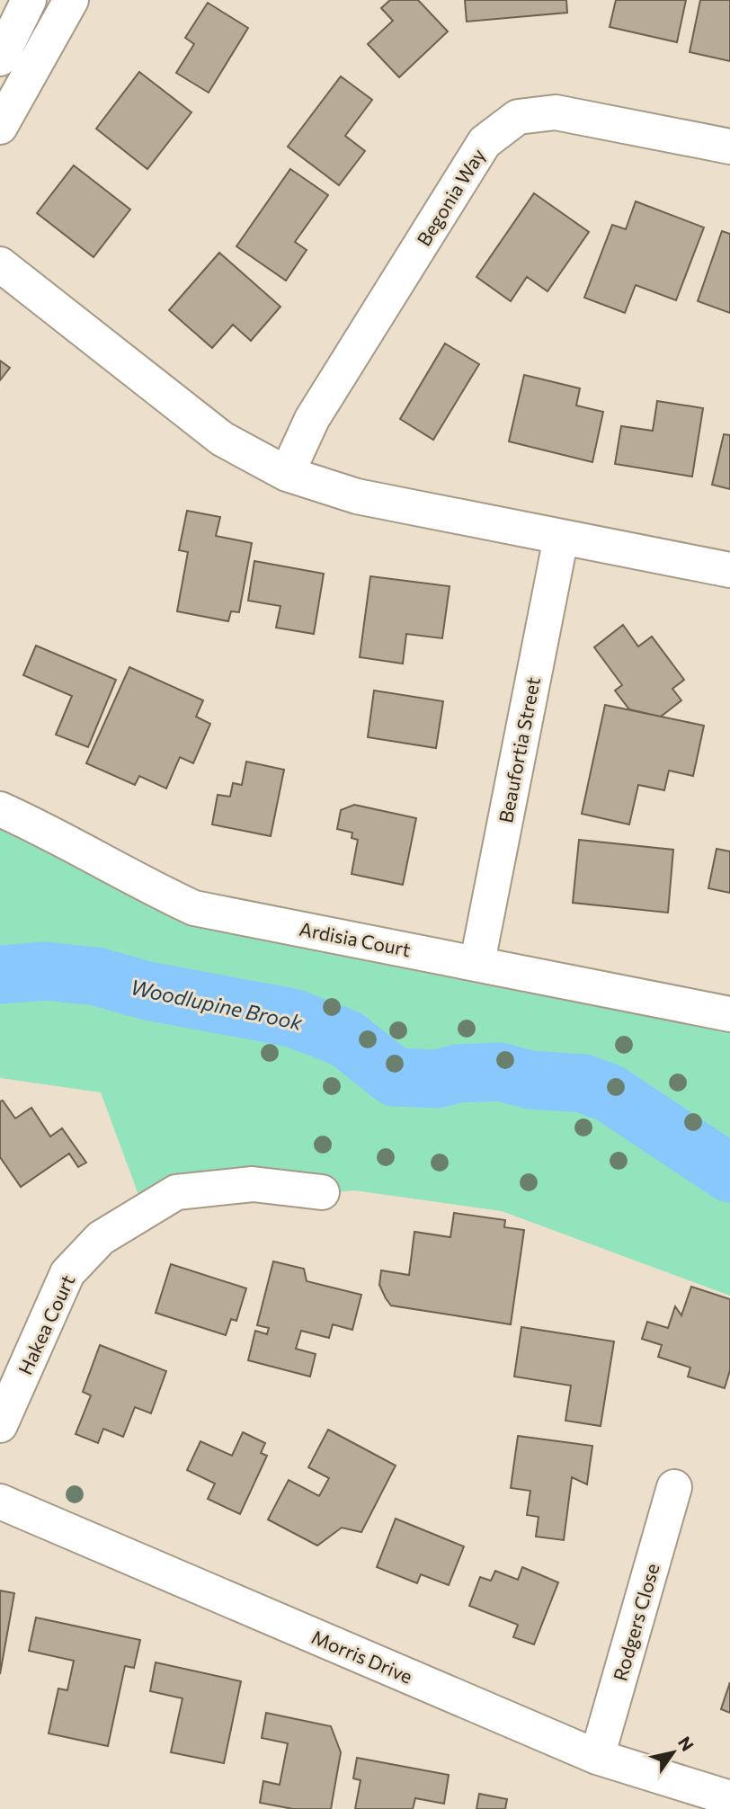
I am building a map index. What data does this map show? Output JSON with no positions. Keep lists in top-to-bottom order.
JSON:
{
  "streets": {
    "street": [
      "Begonia Way",
      "Beaufortia Street",
      "Ardisia Court",
      "Hakea Court",
      "Rodgers Close",
      "Morris Drive"
    ]
  },
  "crossings": [
    ["Beaufortia Street", "Ardisia Court"],
    ["Rodgers Close", "Morris Drive"]
  ],
  "water": ["Woodlupine Brook"],
  "north": "top right"
}
